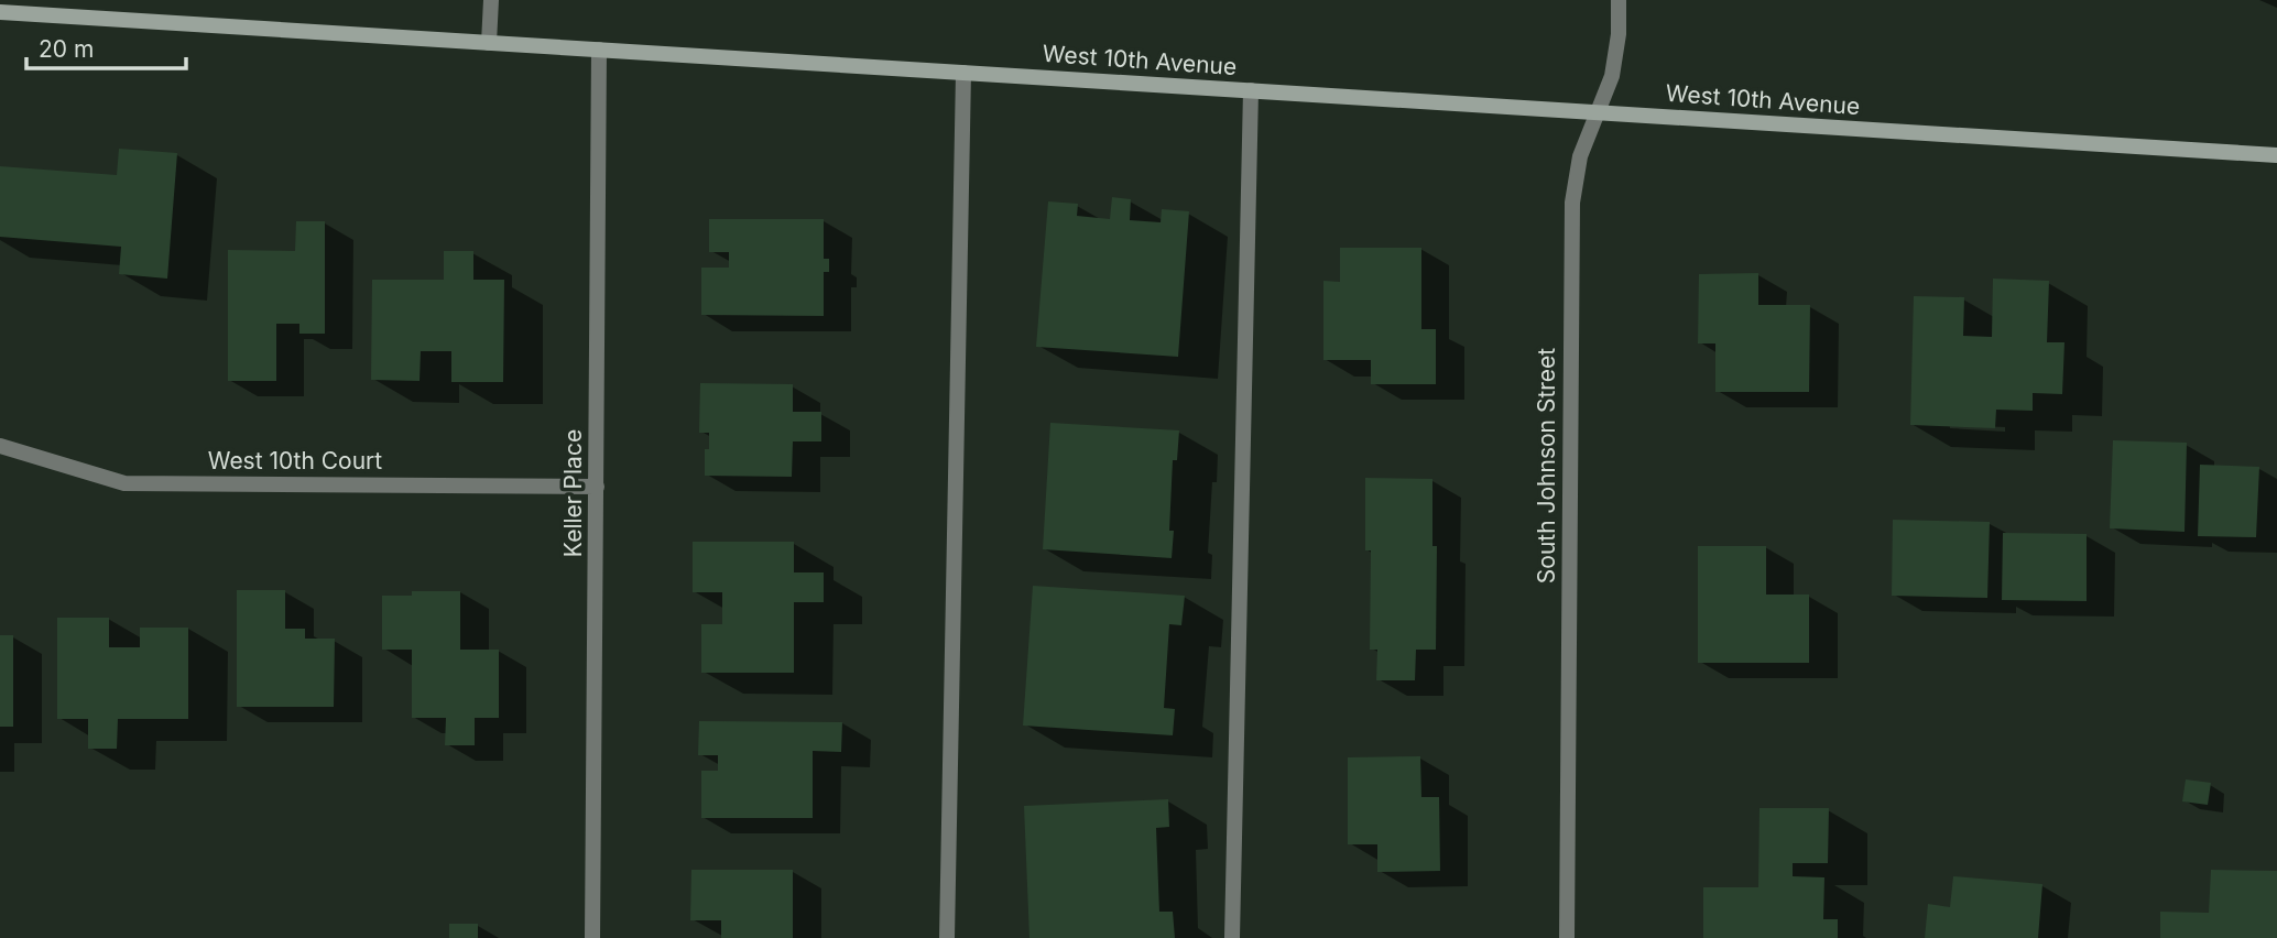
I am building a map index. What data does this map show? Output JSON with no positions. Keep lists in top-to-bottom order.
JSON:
{
  "streets": {
    "main road": ["West 10th Avenue"],
    "street": ["West 10th Court", "South Johnson Street", "Keller Place"]
  },
  "crossings": [
    ["West 10th Avenue", "South Johnson Street"],
    ["West 10th Avenue", "Keller Place"],
    ["West 10th Court", "Keller Place"]
  ],
  "scale_bar": "20 m"
}
